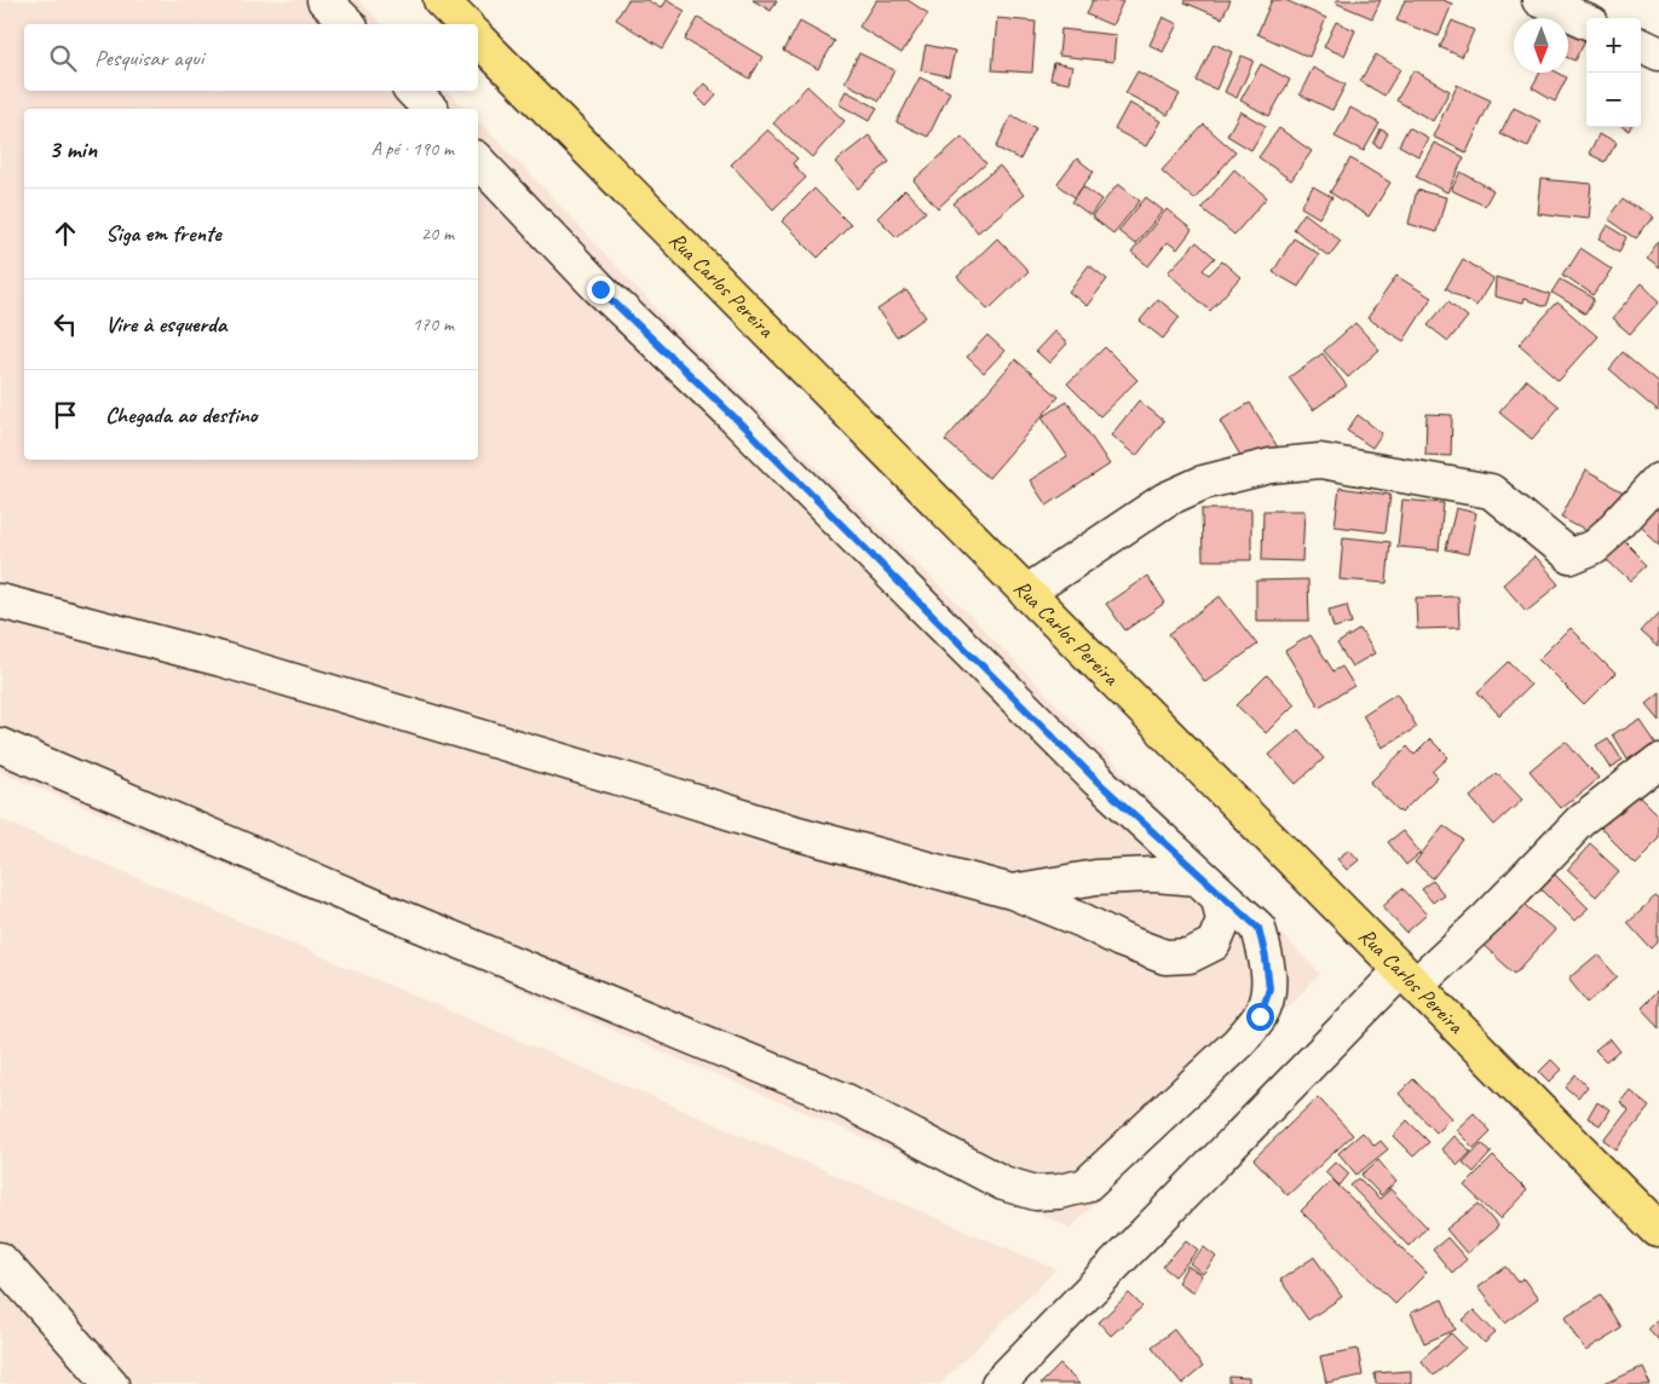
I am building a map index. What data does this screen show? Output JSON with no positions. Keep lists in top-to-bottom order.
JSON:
{
  "streets": {
    "main road": ["Rua Carlos Pereira"]
  },
  "north": "bottom",
  "page": {
    "map_buttons": ["+", "−"],
    "search": "Pesquisar aqui",
    "heading": ["3 min", "A pé · 190 m"],
    "list": [
      ["Siga em frente", "20 m"],
      ["Vire à esquerda", "170 m"],
      "Chegada ao destino"
    ]
  }
}
